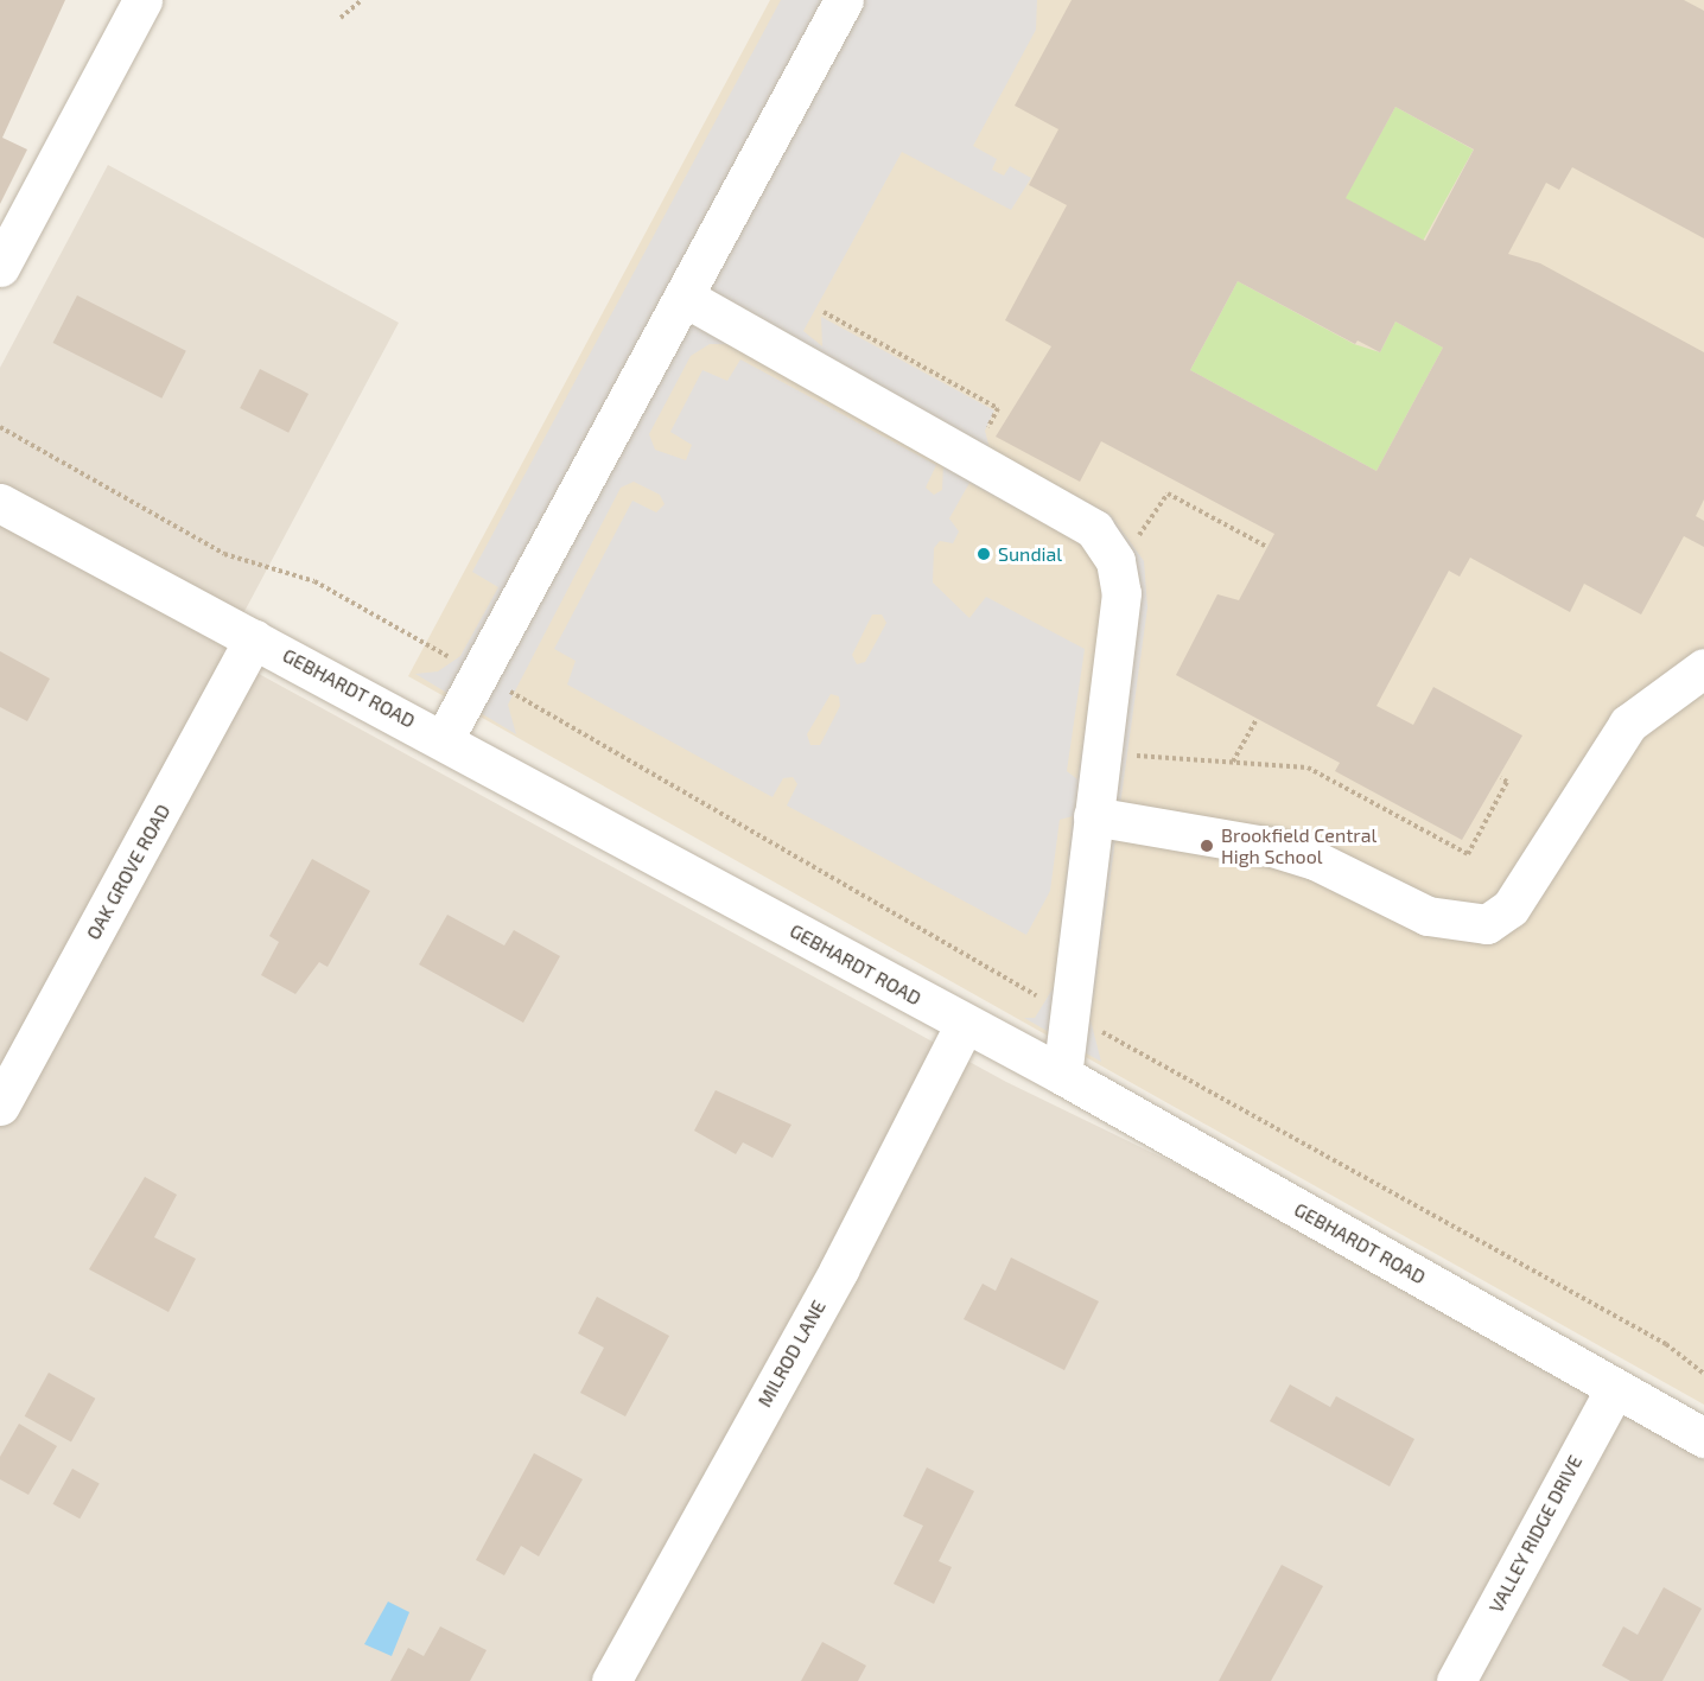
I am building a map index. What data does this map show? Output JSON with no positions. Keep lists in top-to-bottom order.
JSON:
{
  "streets": {
    "street": [
      "GEBHARDT ROAD",
      "OAK GROVE ROAD",
      "MILROD LANE",
      "VALLEY RIDGE DRIVE"
    ]
  },
  "crossings": [
    ["GEBHARDT ROAD", "OAK GROVE ROAD"],
    ["GEBHARDT ROAD", "MILROD LANE"],
    ["GEBHARDT ROAD", "VALLEY RIDGE DRIVE"]
  ],
  "places": ["Sundial", "Brookfield Central High School"]
}
